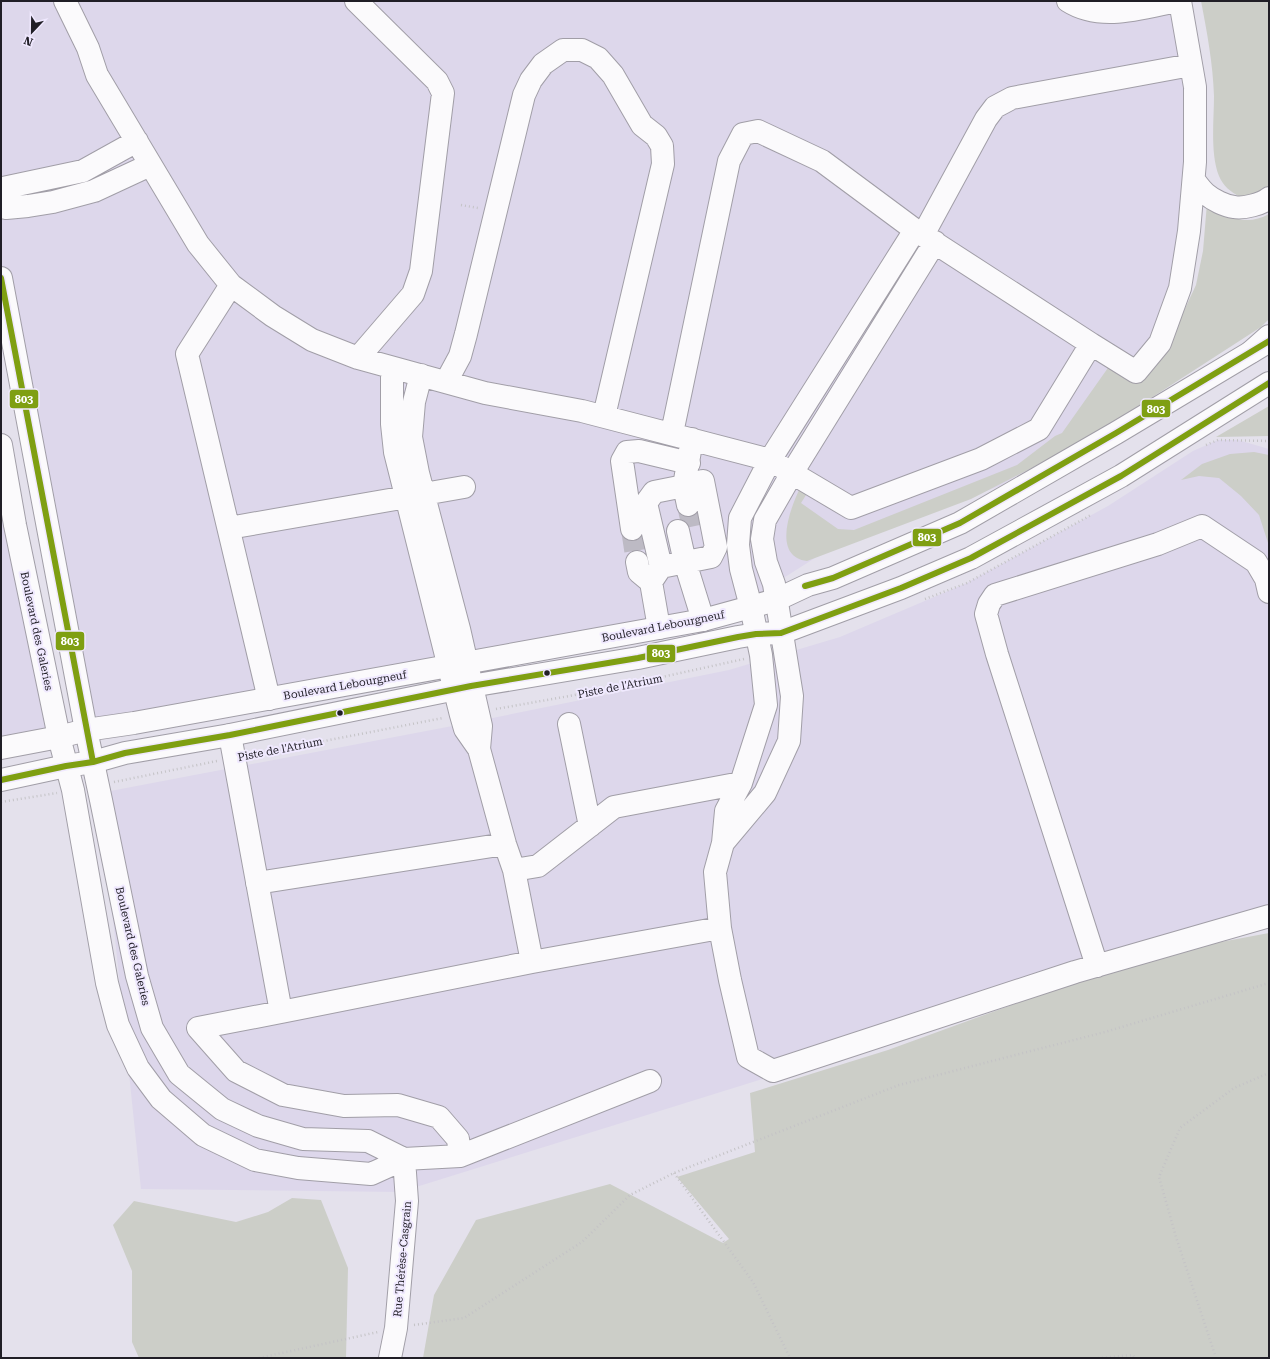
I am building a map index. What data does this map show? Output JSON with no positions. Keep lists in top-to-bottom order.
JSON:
{
  "streets": {
    "main road": ["Boulevard Lebourgneuf", "Boulevard des Galeries", "Rue Thérèse-Casgrain"],
    "path": ["Piste de l'Atrium"]
  },
  "crossings": [
    ["Boulevard Lebourgneuf", "Boulevard des Galeries"],
    ["Boulevard des Galeries", "Rue Thérèse-Casgrain"]
  ],
  "lines": ["transit line 803"],
  "north": "bottom"
}
